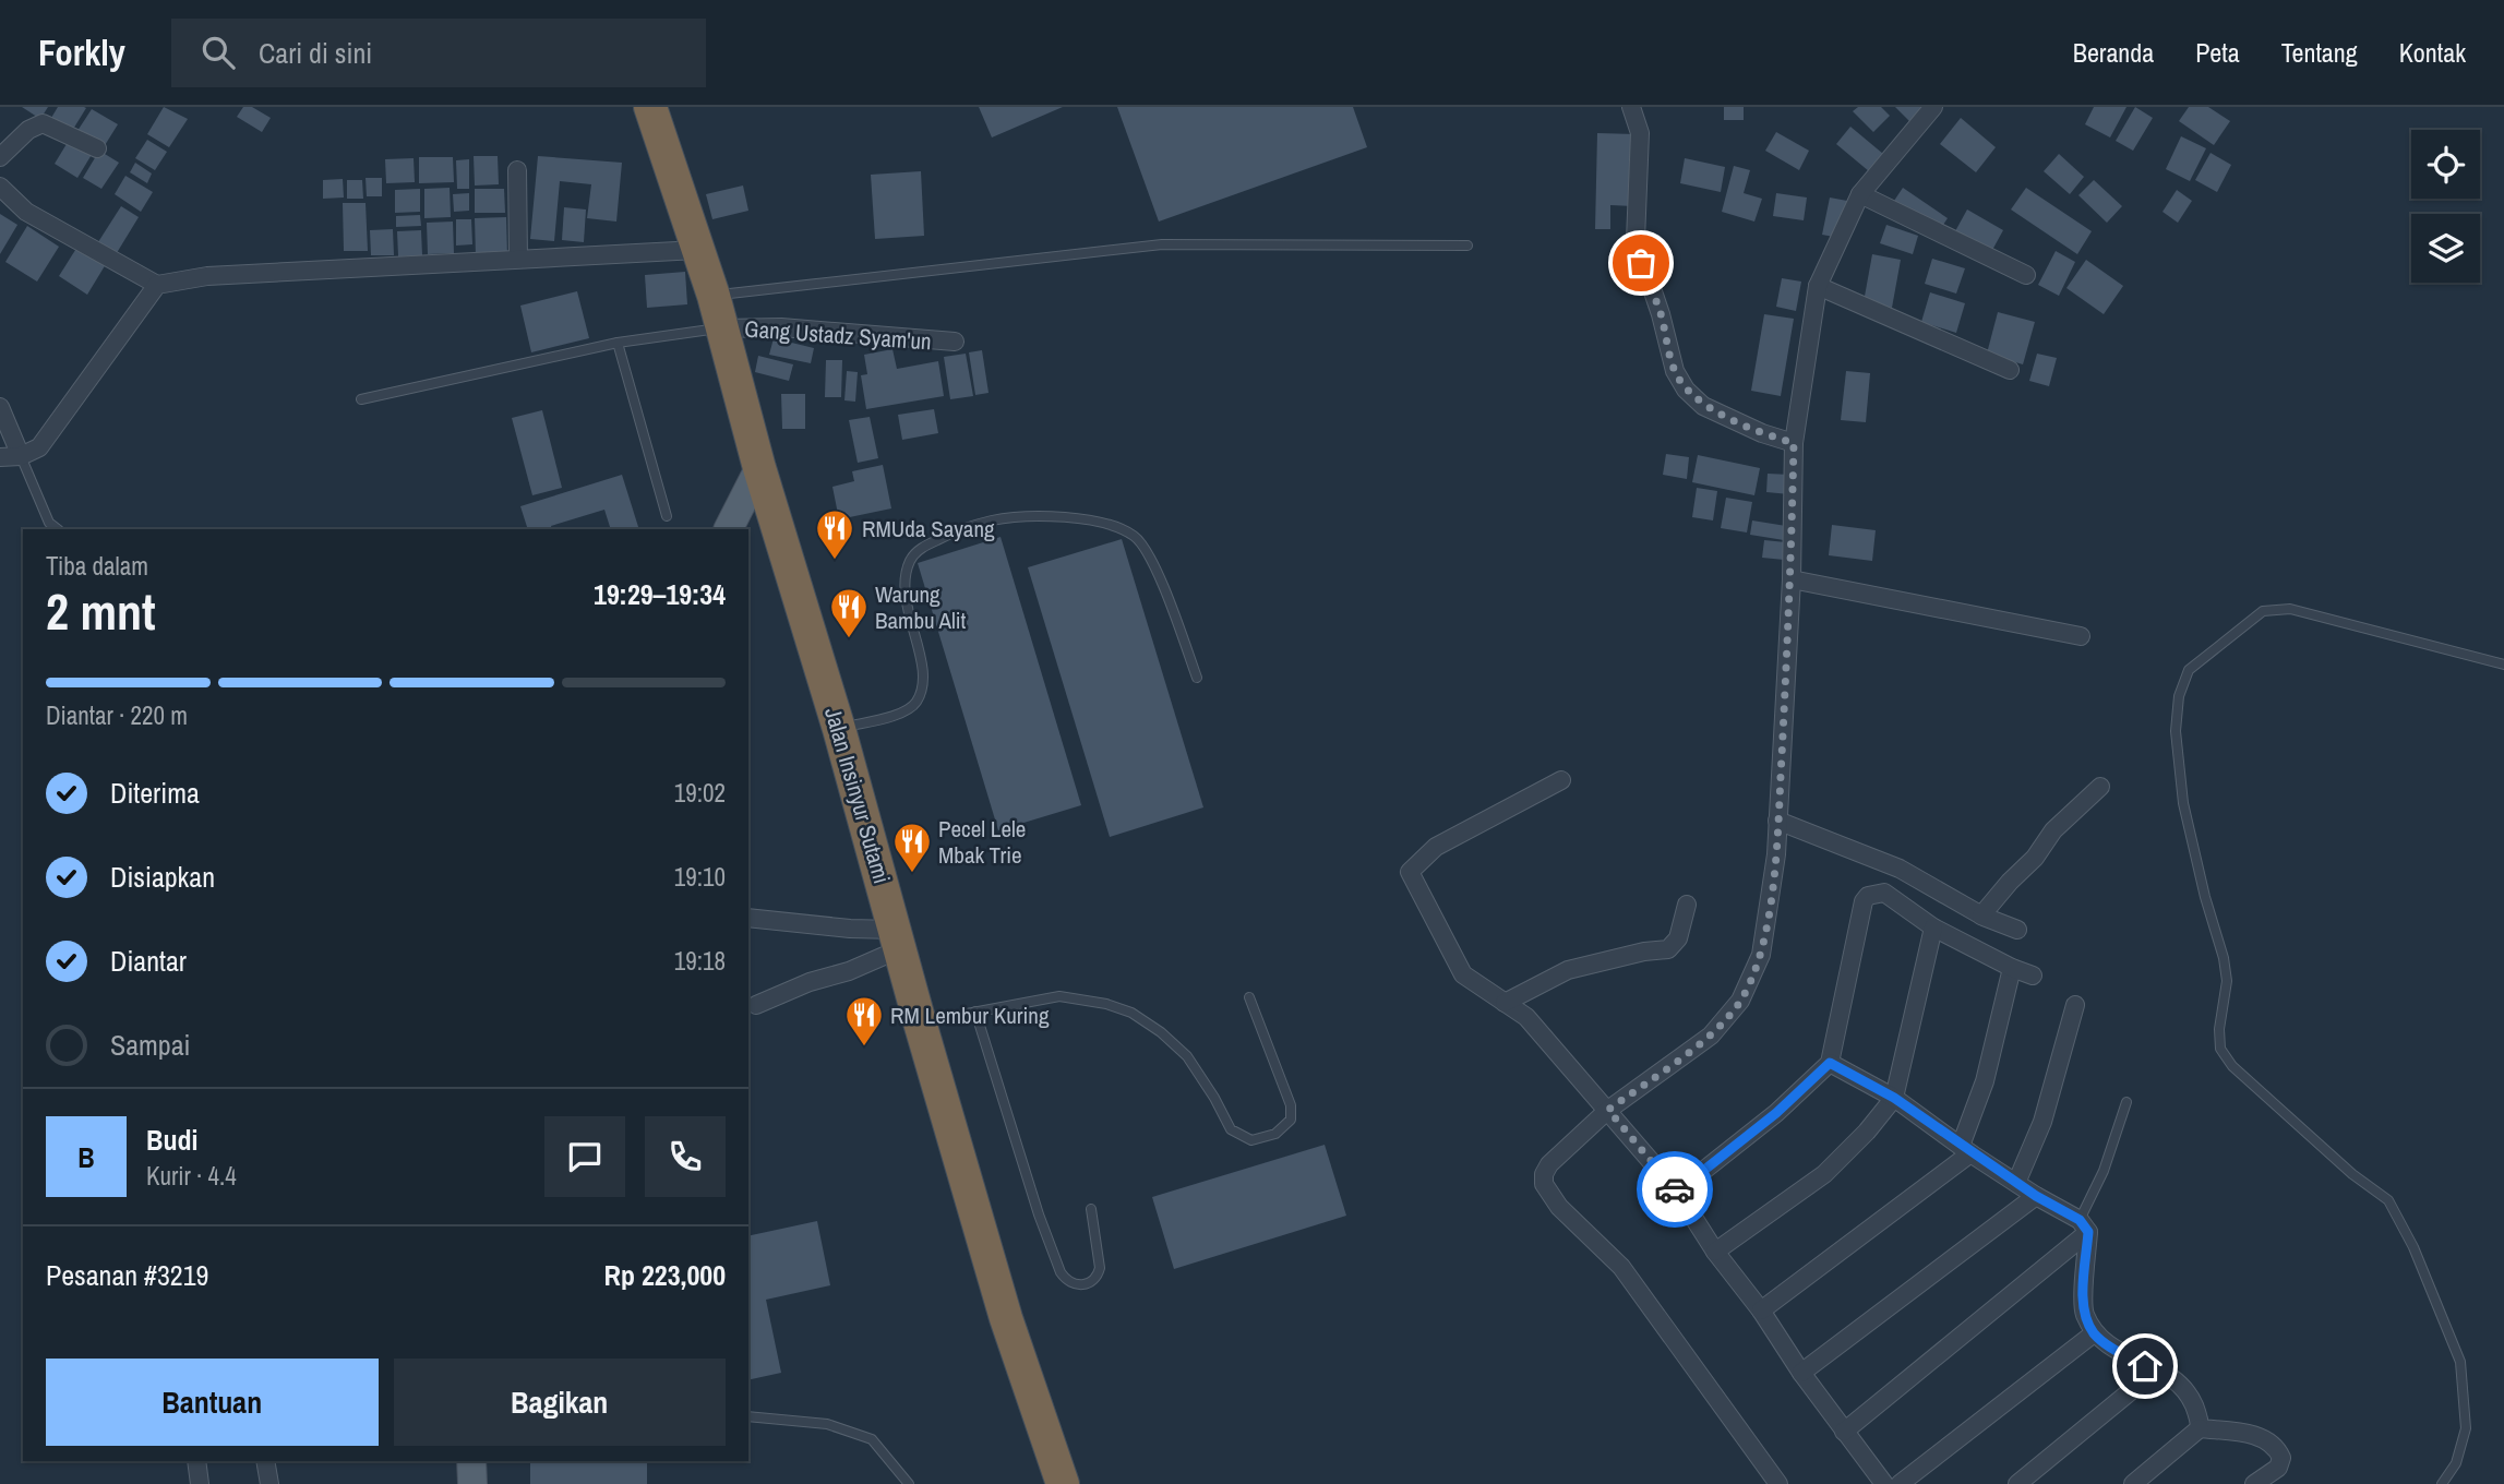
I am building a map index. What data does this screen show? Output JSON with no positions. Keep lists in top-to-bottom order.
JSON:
{
  "streets": {
    "highway": ["Jalan Insinyur Sutami"],
    "street": ["Gang Ustadz Syam'un"]
  },
  "crossings": [
    ["Gang Ustadz Syam'un", "Jalan Insinyur Sutami"]
  ],
  "places": {
    "restaurant": [
      "RMUda Sayang",
      "Warung Bambu Alit",
      "Pecel Lele Mbak Trie",
      "RM Lembur Kuring"
    ]
  },
  "page": {
    "header": "Forkly",
    "search": "Cari di sini",
    "nav": [
      "Beranda",
      "Peta",
      "Tentang",
      "Kontak"
    ],
    "heading": ["2 mnt", "Tiba dalam", "19:29–19:34"],
    "panel": [
      "Budi",
      "Kurir · 4.4",
      "Pesanan #3219",
      "Rp 223,000"
    ],
    "bar": "Diantar · 220 m",
    "list": [
      ["Diterima", "19:02"],
      ["Disiapkan", "19:10"],
      ["Diantar", "19:18"],
      "Sampai"
    ],
    "round": "B",
    "buttons": ["Bantuan", "Bagikan"]
  }
}
